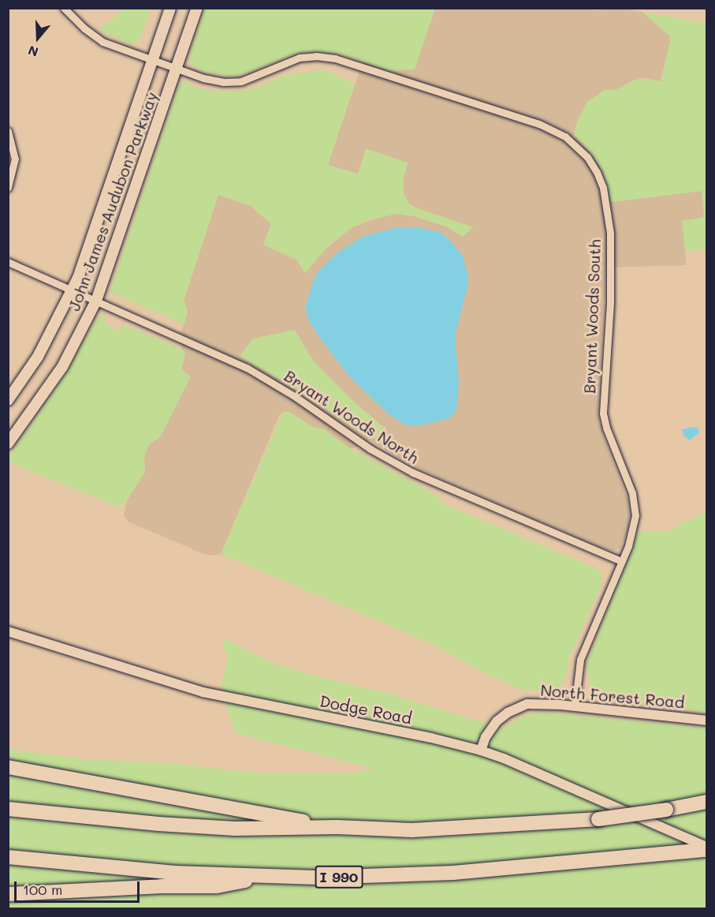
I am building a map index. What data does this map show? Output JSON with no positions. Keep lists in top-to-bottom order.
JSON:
{
  "streets": {
    "highway": ["I 990"],
    "main road": ["John James Audubon Parkway"],
    "street": [
      "Bryant Woods South",
      "Bryant Woods North",
      "North Forest Road",
      "Dodge Road"
    ]
  },
  "crossings": [
    ["John James Audubon Parkway", "Bryant Woods South"],
    ["John James Audubon Parkway", "Bryant Woods North"],
    ["Bryant Woods South", "Bryant Woods North"],
    ["Bryant Woods South", "North Forest Road"],
    ["North Forest Road", "Dodge Road"],
    ["Dodge Road", "I 990"]
  ],
  "scale_bar": "100 m",
  "north": "bottom"
}
